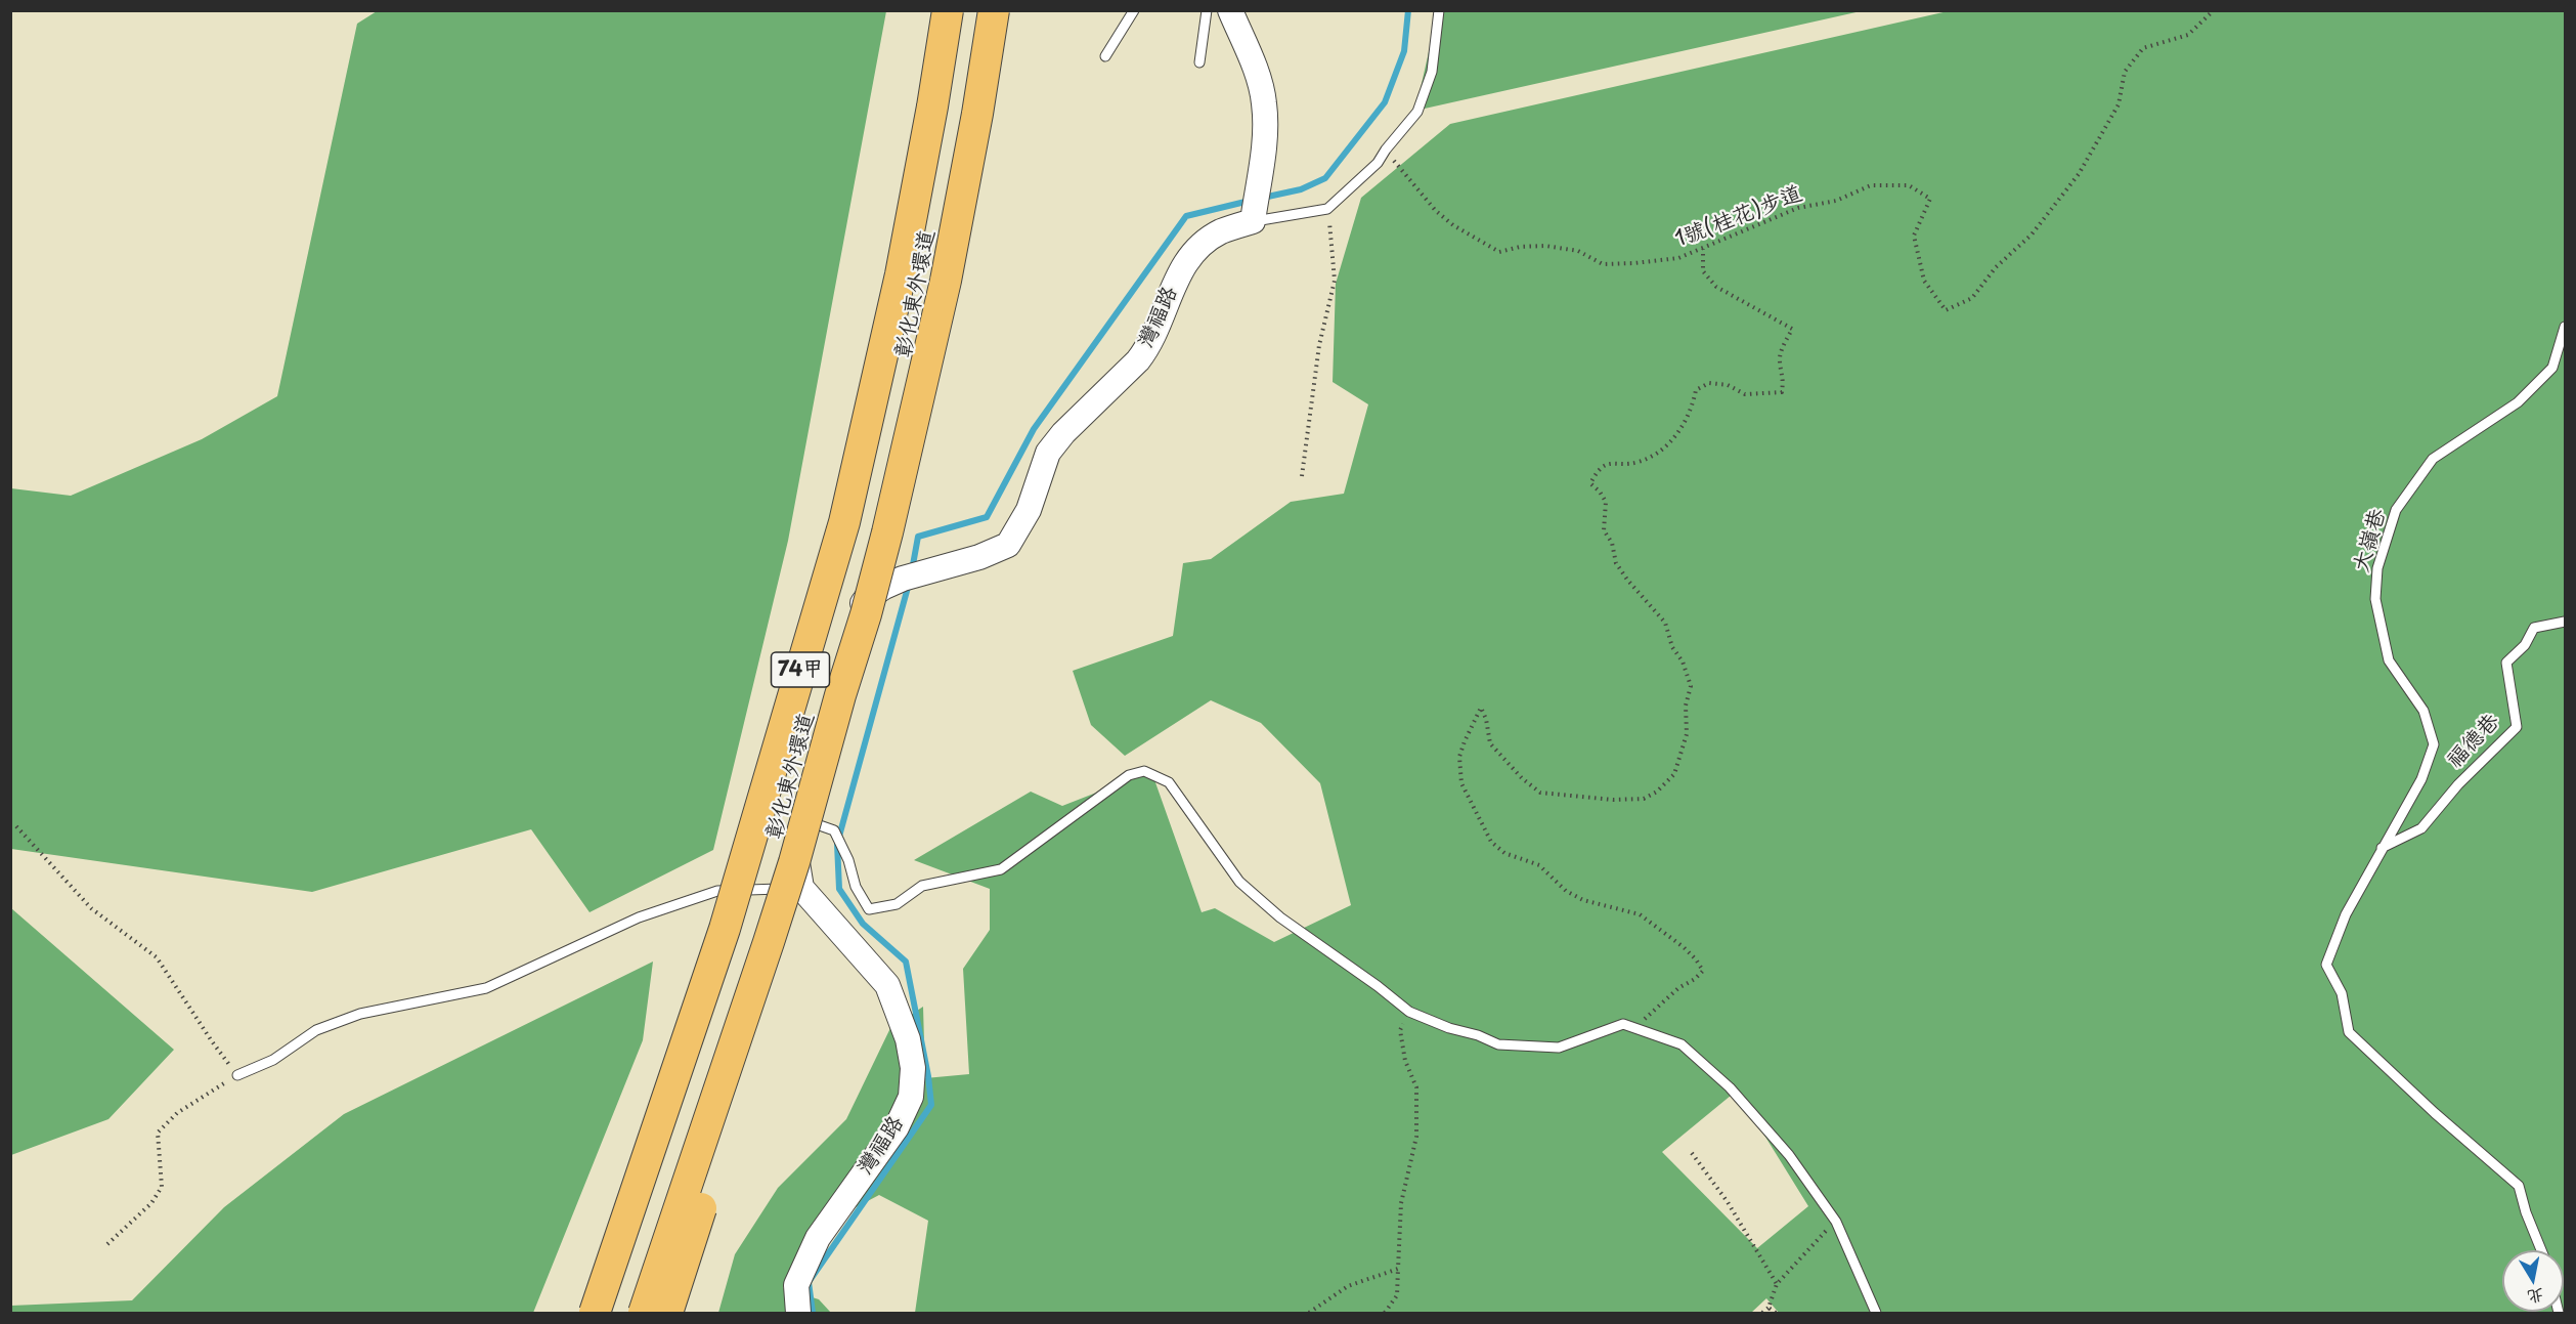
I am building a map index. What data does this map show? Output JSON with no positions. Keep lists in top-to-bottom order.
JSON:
{
  "streets": {
    "main road": ["彰化東外環道", "74甲"],
    "street": ["灣福路"],
    "lane": ["大嶺巷", "福德巷"],
    "path": ["1號(桂花)步道"]
  },
  "crossings": [
    ["大嶺巷", "福德巷"]
  ],
  "north": "bottom"
}
